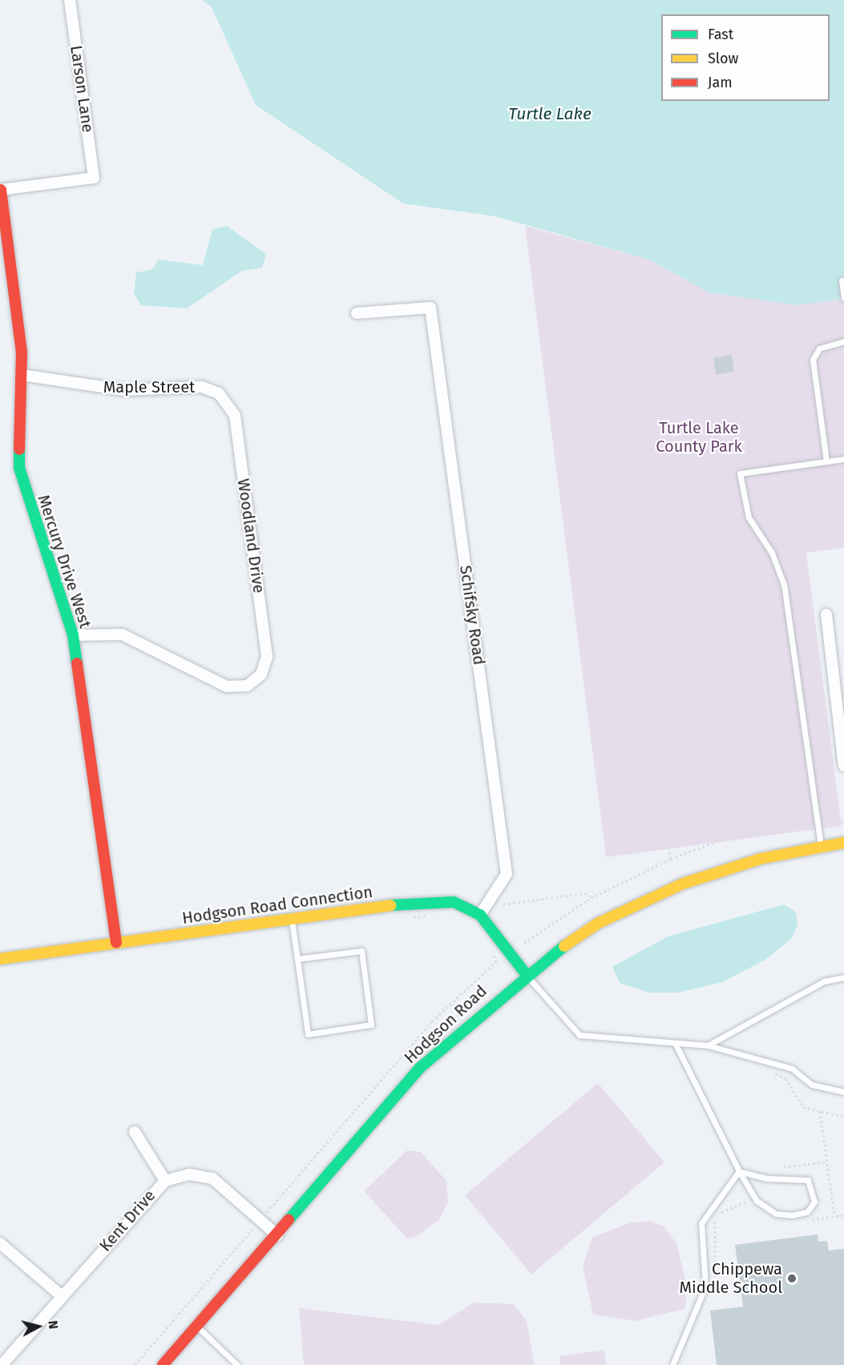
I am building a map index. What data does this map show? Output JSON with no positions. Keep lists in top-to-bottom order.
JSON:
{
  "streets": {
    "street": [
      "Larson Lane",
      "Maple Street",
      "Woodland Drive",
      "Mercury Drive West",
      "Schifsky Road",
      "Hodgson Road Connection",
      "Hodgson Road",
      "Kent Drive"
    ]
  },
  "crossings": [
    ["Larson Lane", "Mercury Drive West"],
    ["Maple Street", "Woodland Drive"],
    ["Maple Street", "Mercury Drive West"],
    ["Woodland Drive", "Mercury Drive West"],
    ["Mercury Drive West", "Hodgson Road Connection"],
    ["Schifsky Road", "Hodgson Road Connection"],
    ["Hodgson Road Connection", "Hodgson Road"],
    ["Hodgson Road", "Kent Drive"]
  ],
  "water": ["Turtle Lake"],
  "parks": ["Turtle Lake County Park"],
  "places": ["Chippewa Middle School"],
  "legend": ["Fast", "Slow", "Jam"],
  "north": "right"
}
